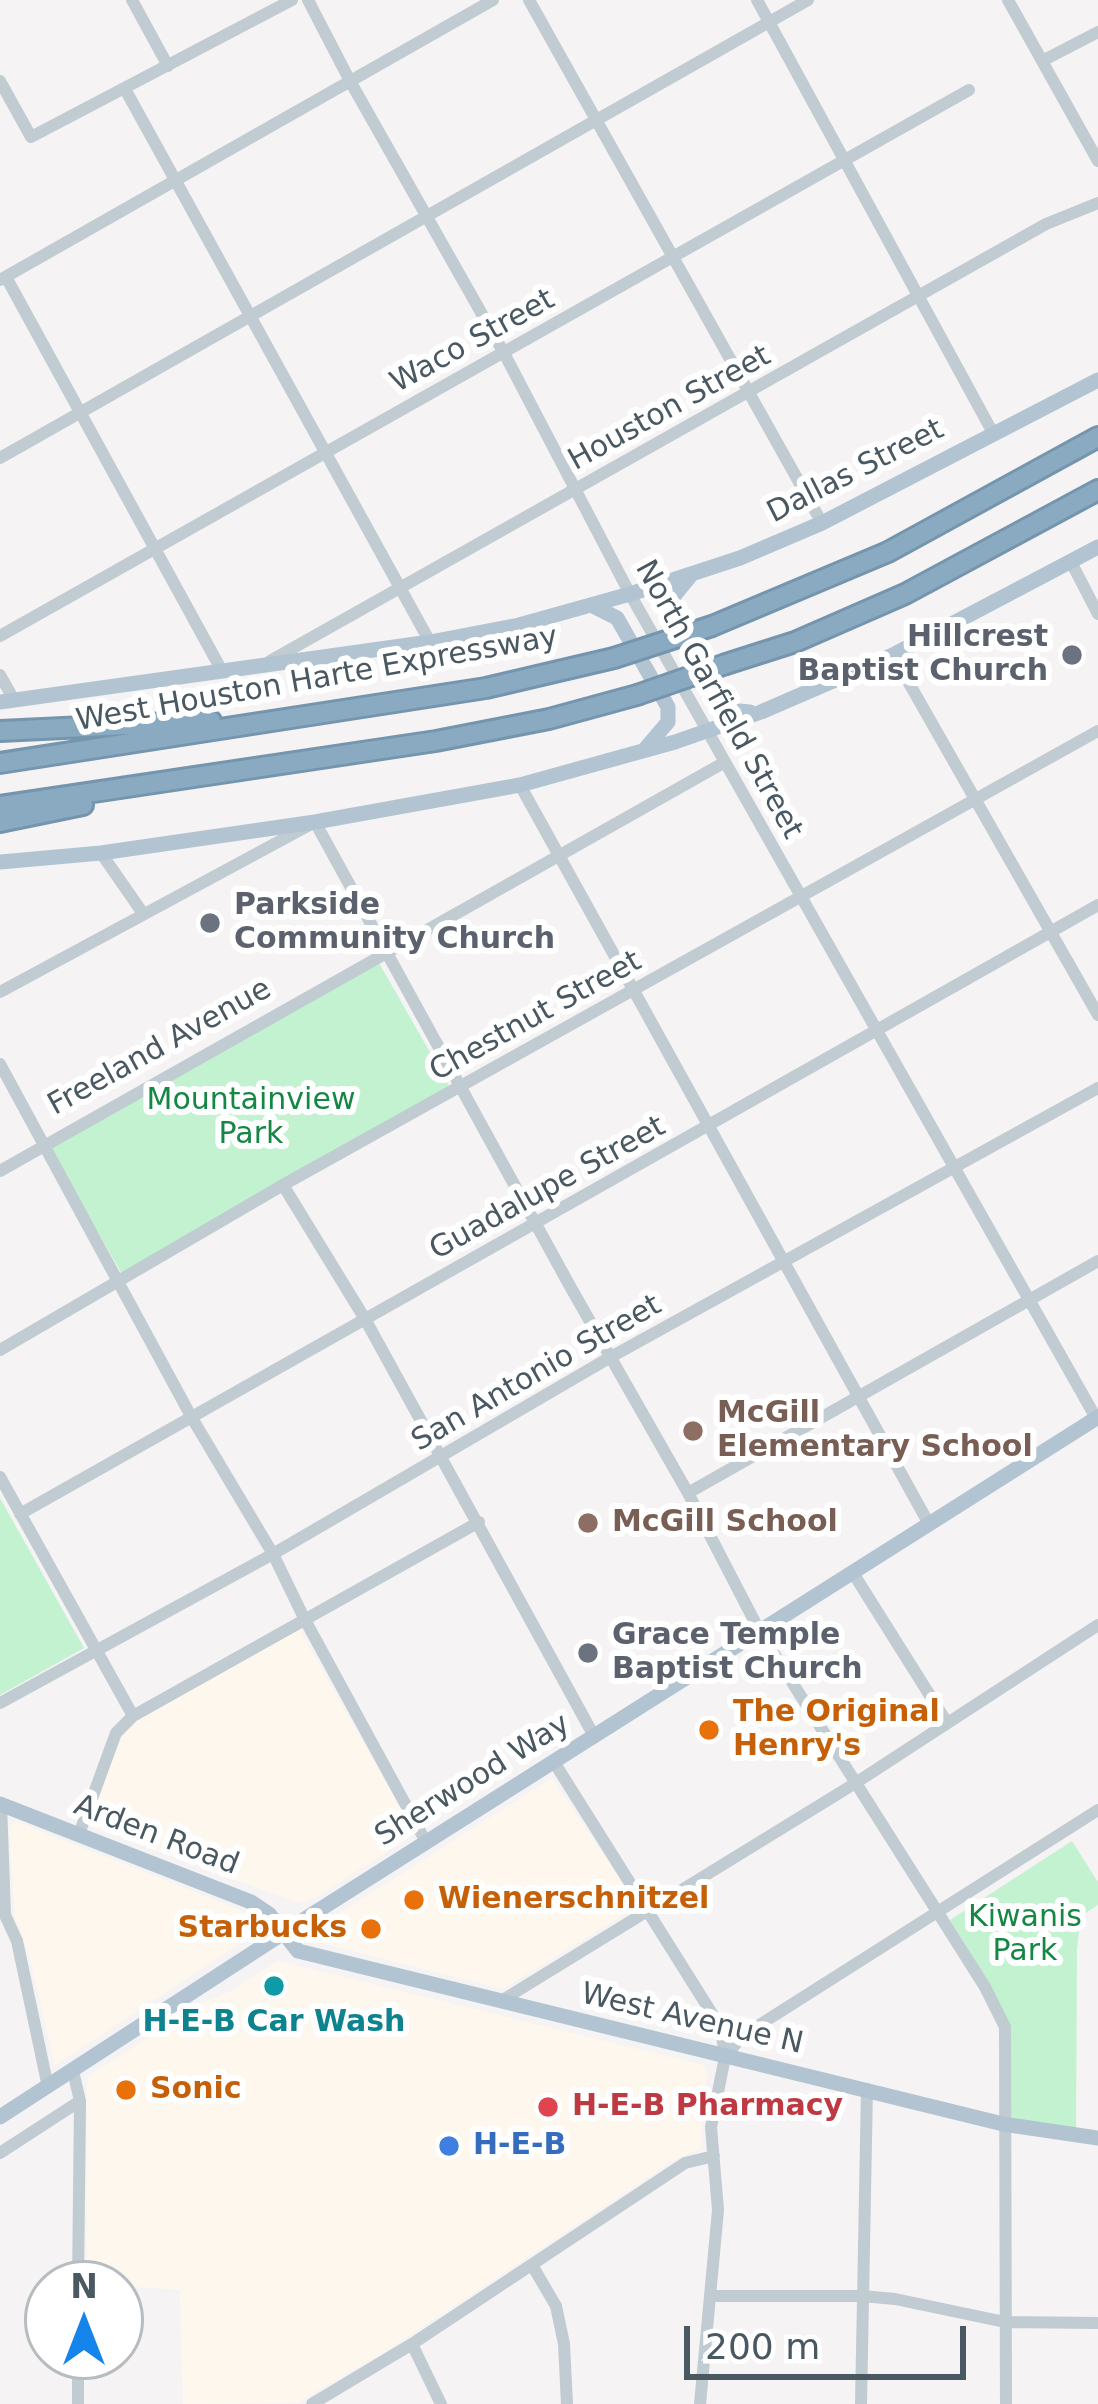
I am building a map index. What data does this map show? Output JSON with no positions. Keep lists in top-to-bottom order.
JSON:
{
  "streets": {
    "highway": ["West Houston Harte Expressway"],
    "main road": [
      "Dallas Street",
      "Sherwood Way",
      "Arden Road",
      "West Avenue N"
    ],
    "street": [
      "Waco Street",
      "Houston Street",
      "North Garfield Street",
      "Chestnut Street",
      "Freeland Avenue",
      "Guadalupe Street",
      "San Antonio Street"
    ]
  },
  "crossings": [
    ["Waco Street", "North Garfield Street"],
    ["Houston Street", "Dallas Street"],
    ["Houston Street", "North Garfield Street"],
    ["Dallas Street", "North Garfield Street"],
    ["North Garfield Street", "Chestnut Street"],
    ["North Garfield Street", "Freeland Avenue"],
    ["North Garfield Street", "Guadalupe Street"],
    ["North Garfield Street", "San Antonio Street"],
    ["North Garfield Street", "Sherwood Way"],
    ["Sherwood Way", "Arden Road"],
    ["Sherwood Way", "West Avenue N"],
    ["Arden Road", "West Avenue N"]
  ],
  "parks": ["Mountainview Park", "Kiwanis Park"],
  "places": [
    "Hillcrest Baptist Church",
    "Parkside Community Church",
    "McGill Elementary School",
    "McGill School",
    "Grace Temple Baptist Church",
    "The Original Henry's",
    "Wienerschnitzel",
    "Starbucks",
    "H-E-B Car Wash",
    "Sonic",
    "H-E-B Pharmacy",
    "H-E-B"
  ],
  "scale_bar": "200 m",
  "north": "top"
}
